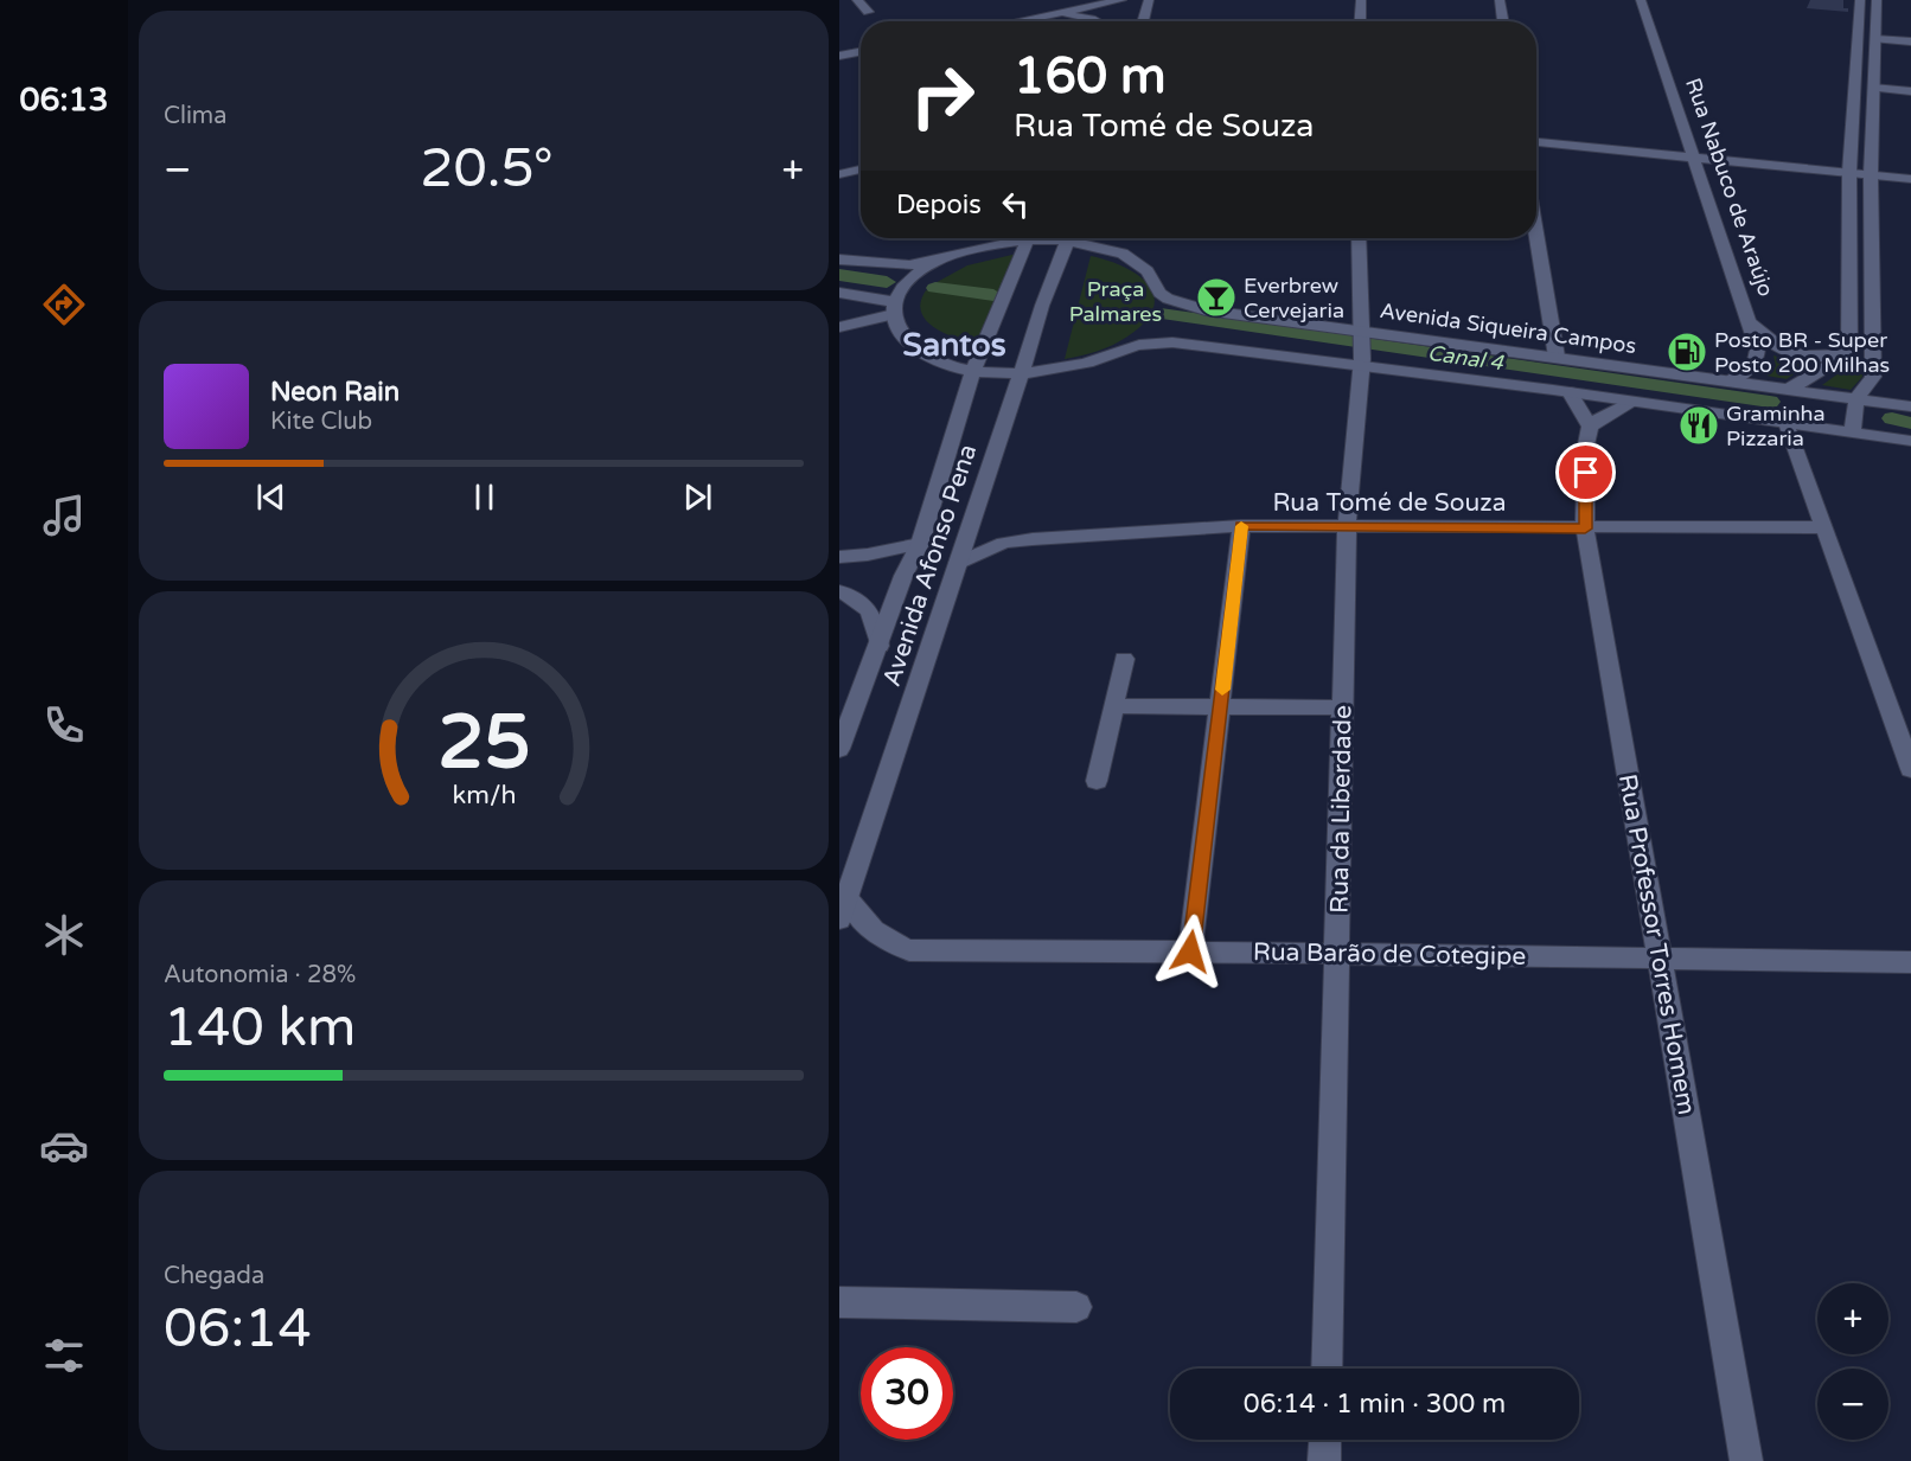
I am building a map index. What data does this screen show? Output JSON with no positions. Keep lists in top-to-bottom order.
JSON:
{
  "streets": {
    "street": [
      "Rua Nabuco de Araújo",
      "Avenida Siqueira Campos",
      "Rua Tomé de Souza",
      "Avenida Afonso Pena",
      "Rua da Liberdade",
      "Rua Professor Torres Homem",
      "Rua Barão de Cotegipe"
    ]
  },
  "crossings": [
    ["Rua Nabuco de Araújo", "Avenida Siqueira Campos"],
    ["Avenida Siqueira Campos", "Rua da Liberdade"],
    ["Rua Tomé de Souza", "Avenida Afonso Pena"],
    ["Rua Tomé de Souza", "Rua da Liberdade"],
    ["Rua Tomé de Souza", "Rua Professor Torres Homem"],
    ["Avenida Afonso Pena", "Rua Barão de Cotegipe"],
    ["Rua da Liberdade", "Rua Barão de Cotegipe"],
    ["Rua Professor Torres Homem", "Rua Barão de Cotegipe"]
  ],
  "districts": ["Santos"],
  "water": ["Canal 4"],
  "parks": ["Praça Palmares"],
  "places": {
    "bar": ["Everbrew Cervejaria"],
    "fuel station": ["Posto BR - Super Posto 200 Milhas"],
    "restaurant": ["Graminha Pizzaria"]
  },
  "page": {
    "tabs": "06:13",
    "tile": [
      "Clima",
      ["Autonomia · 28%", "140 km"],
      ["Chegada", "06:14"]
    ],
    "turn": ["160 m", "Rua Tomé de Souza"],
    "heat": ["−", "20.5°", "+"],
    "then": "Depois",
    "song": ["Neon Rain", "Kite Club"],
    "map_buttons": ["+", "−"],
    "limit": "30",
    "trip": "06:14 · 1 min · 300 m",
    "gauge": ["25", "km/h"]
  }
}
